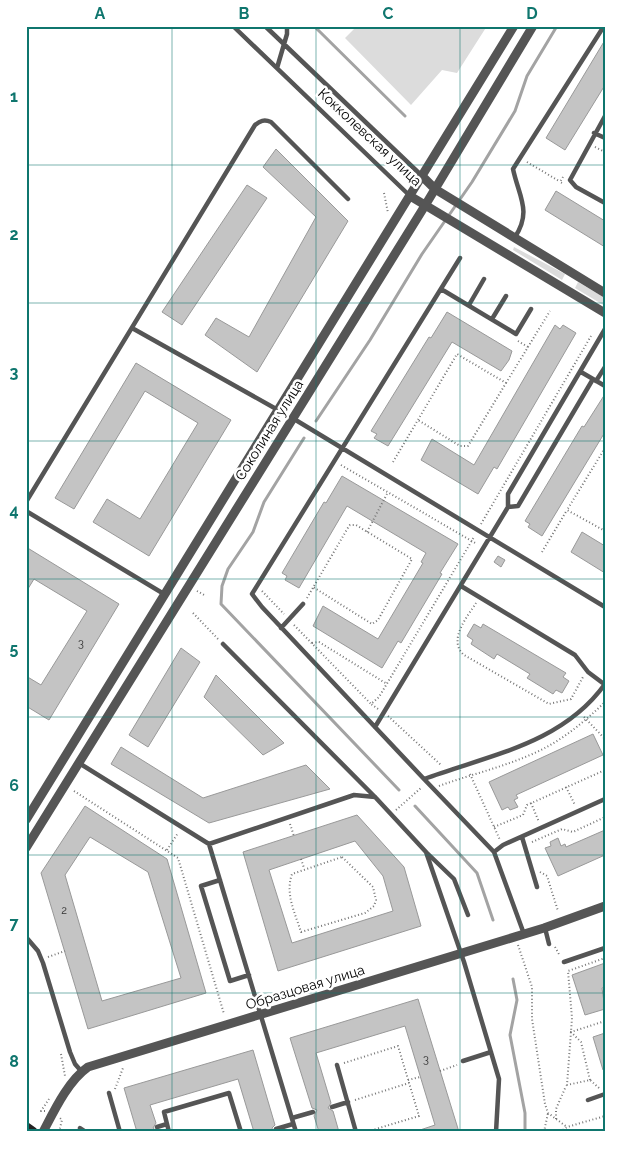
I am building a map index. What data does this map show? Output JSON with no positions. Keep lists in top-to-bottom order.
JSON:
{
  "streets": {
    "street": ["Кокколевская улица", "Соколиная улица", "Образцовая улица"]
  },
  "crossings": [
    ["Кокколевская улица", "Соколиная улица"]
  ],
  "house_numbers": ["3", "2", "3"],
  "grid": {
    "columns": [
      "A",
      "B",
      "C",
      "D"
    ],
    "rows": [
      "1",
      "2",
      "3",
      "4",
      "5",
      "6",
      "7",
      "8"
    ]
  }
}
